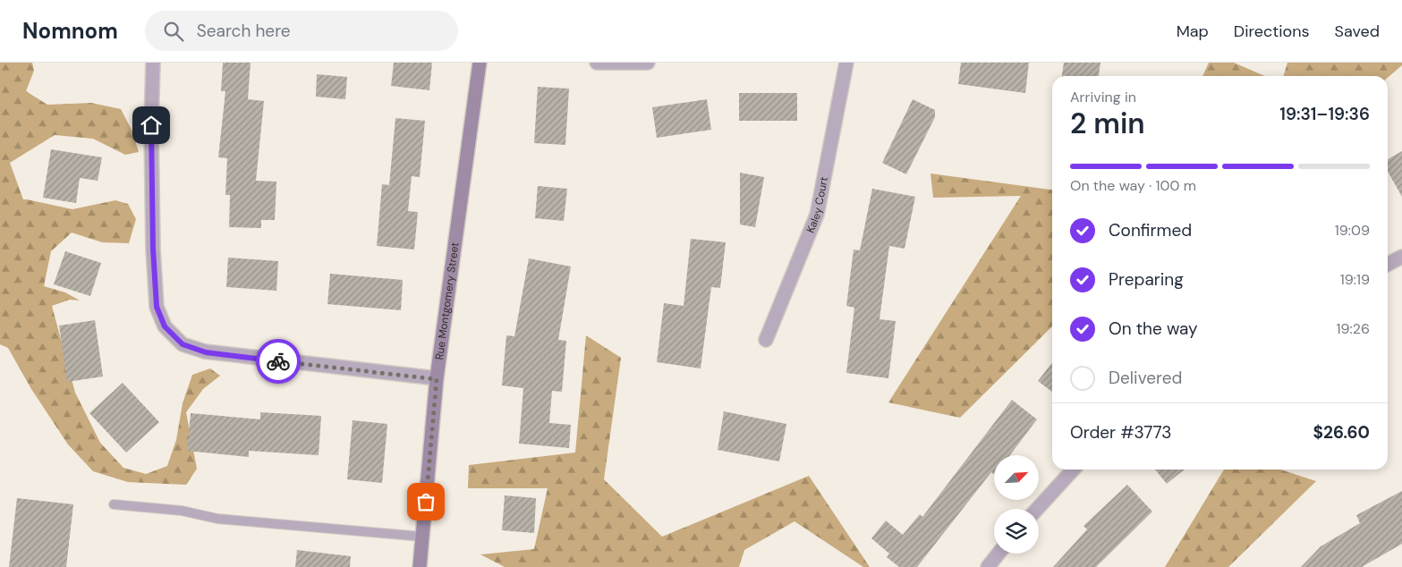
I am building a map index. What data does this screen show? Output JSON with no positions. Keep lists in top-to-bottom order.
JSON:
{
  "streets": {
    "street": ["Kaley Court", "Rue Montgomery Street"]
  },
  "north": "top right",
  "page": {
    "header": "Nomnom",
    "search": "Search here",
    "nav": ["Map", "Directions", "Saved"],
    "heading": ["2 min", "Arriving in", "19:31–19:36"],
    "panel": ["Order #3773", "$26.60"],
    "bar": "On the way · 100 m",
    "list": [
      ["Confirmed", "19:09"],
      ["Preparing", "19:19"],
      ["On the way", "19:26"],
      "Delivered"
    ]
  }
}
